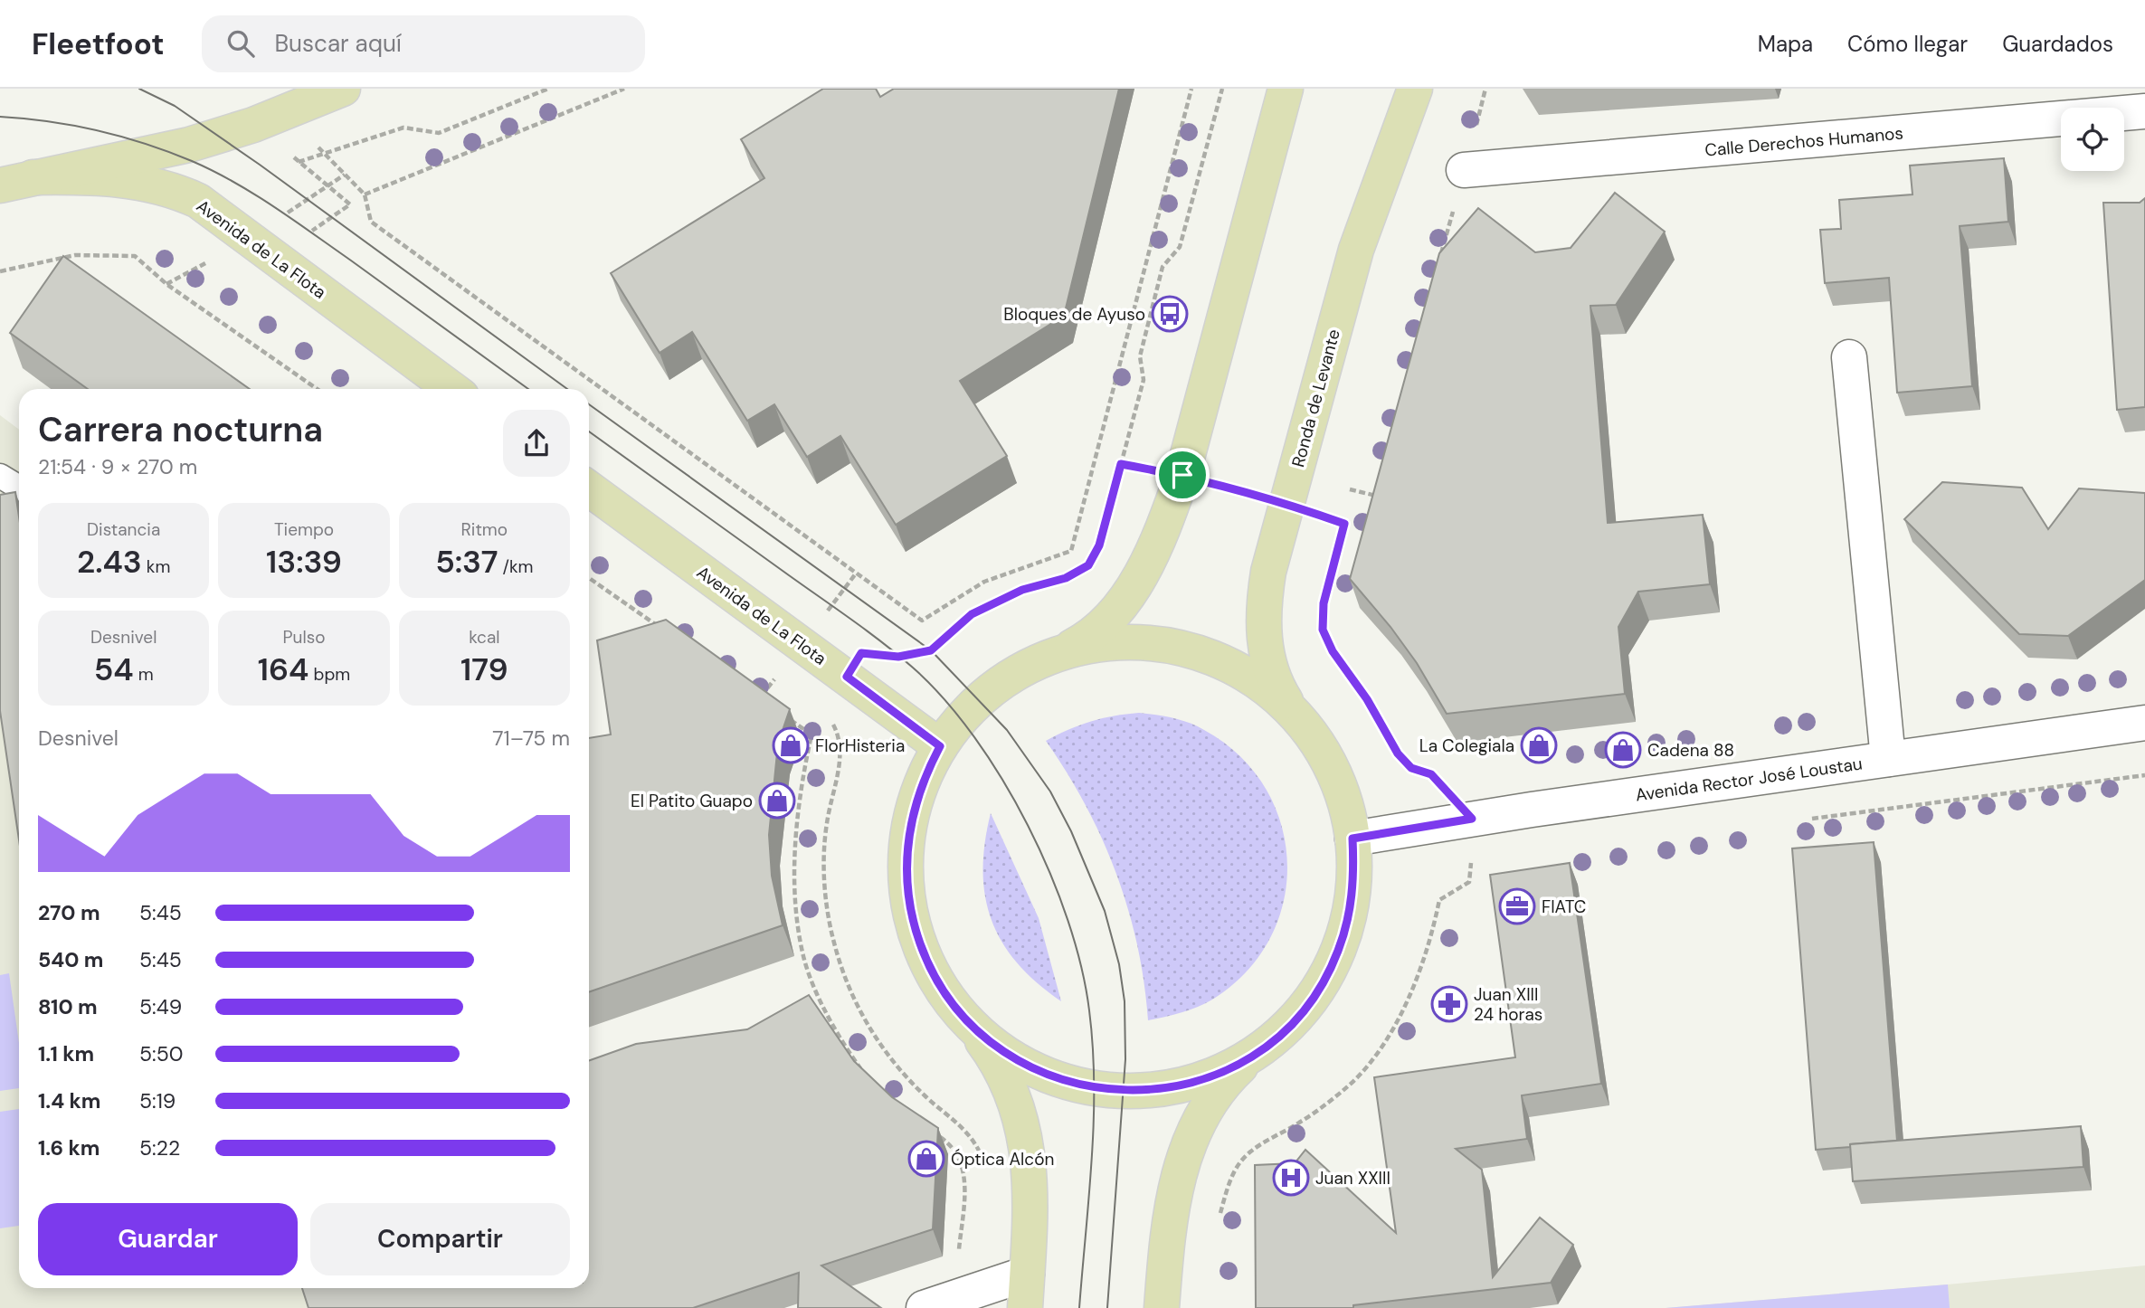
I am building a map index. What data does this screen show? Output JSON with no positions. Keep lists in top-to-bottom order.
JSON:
{
  "streets": {
    "main road": ["Avenida de La Flota", "Ronda de Levante"],
    "street": ["Calle Derechos Humanos", "Avenida Rector José Loustau"]
  },
  "places": {
    "bus stop": ["Bloques de Ayuso"],
    "shop": [
      "FlorHisteria",
      "La Colegiala",
      "Cadena 88",
      "El Patito Guapo",
      "Óptica Alcón"
    ],
    "office": ["FIATC"],
    "pharmacy": ["Juan XIII 24 horas"],
    "hospital": ["Juan XXIII"]
  },
  "page": {
    "header": "Fleetfoot",
    "search": "Buscar aquí",
    "nav": ["Mapa", "Cómo llegar", "Guardados"],
    "heading": ["Carrera nocturna", "21:54 · 9 × 270 m"],
    "stats": [
      ["Distancia", "2.43 km"],
      ["Tiempo", "13:39"],
      ["Ritmo", "5:37 /km"],
      ["Desnivel", "54 m"],
      ["Pulso", "164 bpm"],
      ["kcal", "179"]
    ],
    "chart": ["Desnivel", "71–75 m"],
    "list": [
      {
        "name": "270 m",
        "note": "5:45"
      },
      {
        "name": "540 m",
        "note": "5:45"
      },
      {
        "name": "810 m",
        "note": "5:49"
      },
      {
        "name": "1.1 km",
        "note": "5:50"
      },
      {
        "name": "1.4 km",
        "note": "5:19"
      },
      {
        "name": "1.6 km",
        "note": "5:22"
      }
    ],
    "buttons": ["Guardar", "Compartir"]
  }
}
